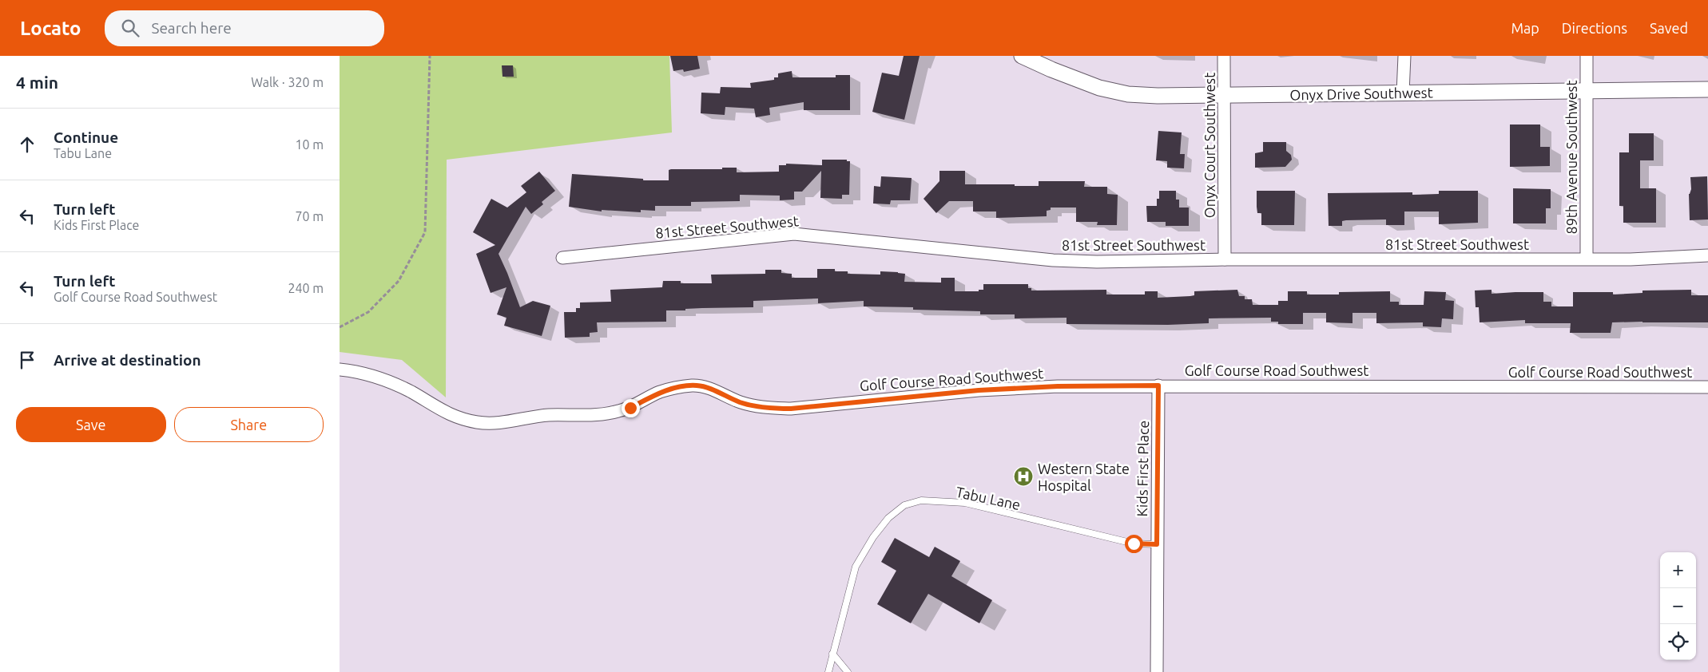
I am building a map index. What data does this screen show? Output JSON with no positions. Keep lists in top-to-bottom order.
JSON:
{
  "streets": {
    "street": [
      "Onyx Drive Southwest",
      "Onyx Court Southwest",
      "89th Avenue Southwest",
      "81st Street Southwest",
      "Golf Course Road Southwest",
      "Kids First Place"
    ],
    "lane": ["Tabu Lane"]
  },
  "crossings": [
    ["Onyx Drive Southwest", "Onyx Court Southwest"],
    ["Onyx Drive Southwest", "89th Avenue Southwest"],
    ["Onyx Court Southwest", "81st Street Southwest"],
    ["89th Avenue Southwest", "81st Street Southwest"],
    ["Golf Course Road Southwest", "Kids First Place"],
    ["Kids First Place", "Tabu Lane"]
  ],
  "places": {
    "hospital": ["Western State Hospital"]
  },
  "page": {
    "header": "Locato",
    "search": "Search here",
    "nav": ["Map", "Directions", "Saved"],
    "heading": ["4 min", "Walk · 320 m"],
    "list": [
      ["Continue", "Tabu Lane", "10 m"],
      ["Turn left", "Kids First Place", "70 m"],
      ["Turn left", "Golf Course Road Southwest", "240 m"],
      "Arrive at destination"
    ],
    "buttons": ["Save", "Share"],
    "map_buttons": ["+", "−"]
  }
}
